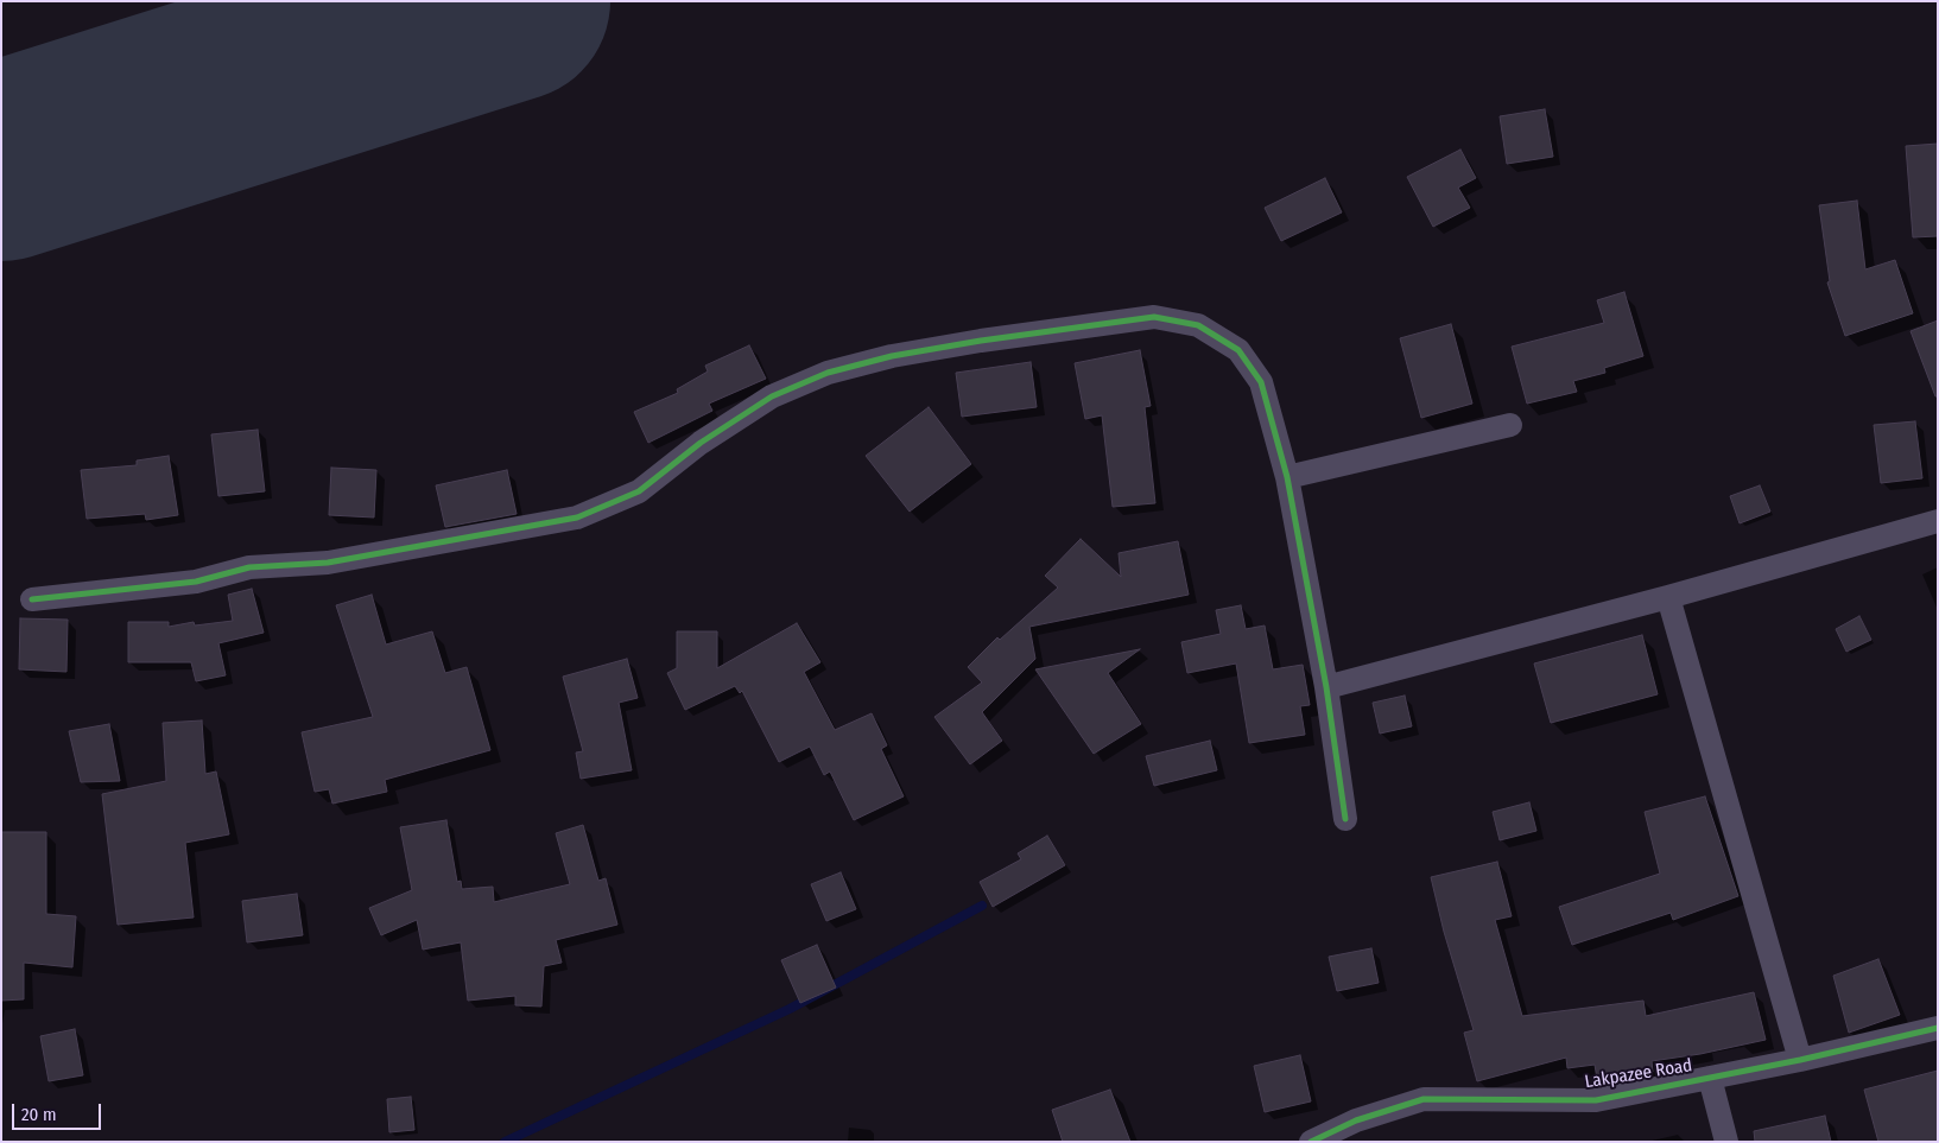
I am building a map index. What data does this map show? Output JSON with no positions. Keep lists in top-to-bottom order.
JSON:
{
  "streets": {
    "street": ["Lakpazee Road"]
  },
  "scale_bar": "20 m"
}
